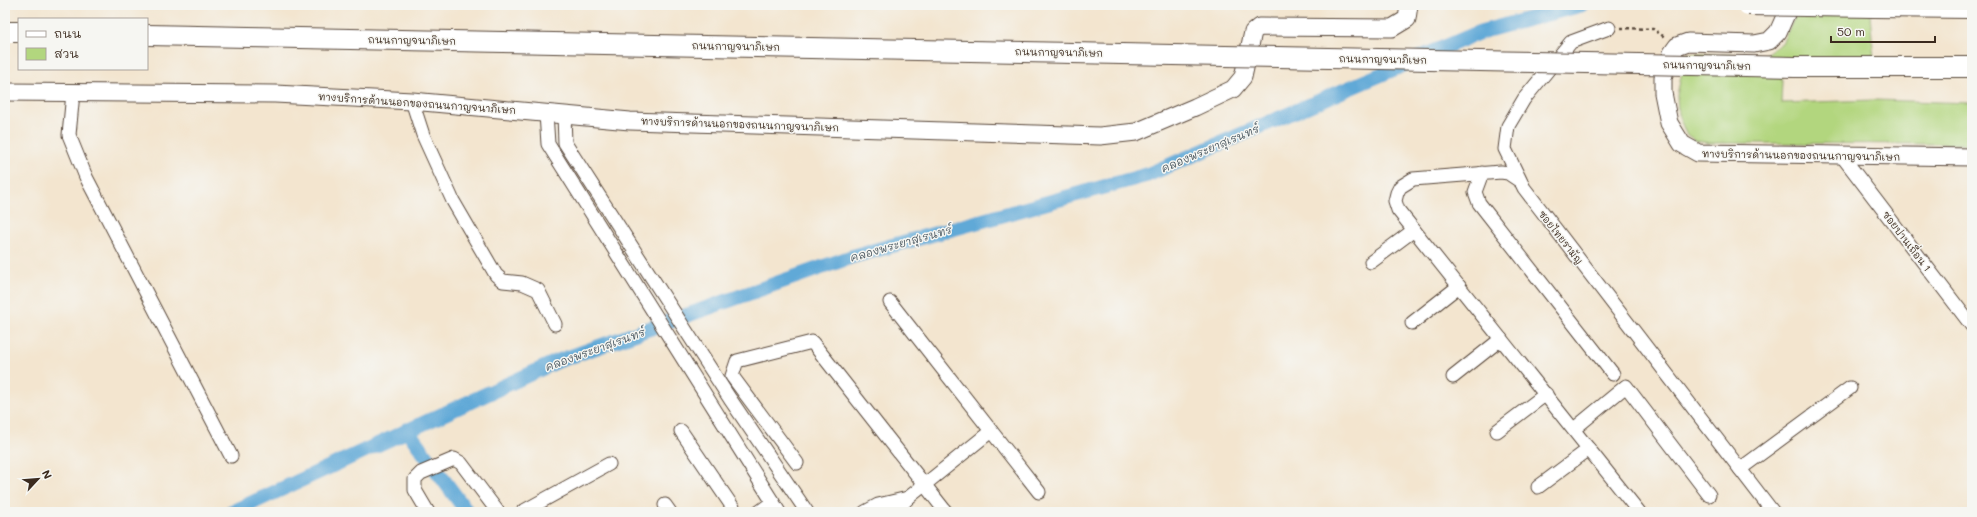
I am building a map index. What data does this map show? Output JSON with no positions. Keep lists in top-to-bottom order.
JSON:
{
  "streets": {
    "highway": ["ถนนกาญจนาภิเษก"],
    "main road": ["ทางบริการด้านนอกของถนนกาญจนาภิเษก"],
    "street": ["ซอยไทยรามัญ", "ซอยปานเถื่อน 1"]
  },
  "crossings": [
    ["ทางบริการด้านนอกของถนนกาญจนาภิเษก", "ซอยปานเถื่อน 1"]
  ],
  "water": ["คลองพระยาสุเรนทร์"],
  "legend": ["ถนน", "สวน"],
  "scale_bar": "50 m",
  "north": "top right"
}
